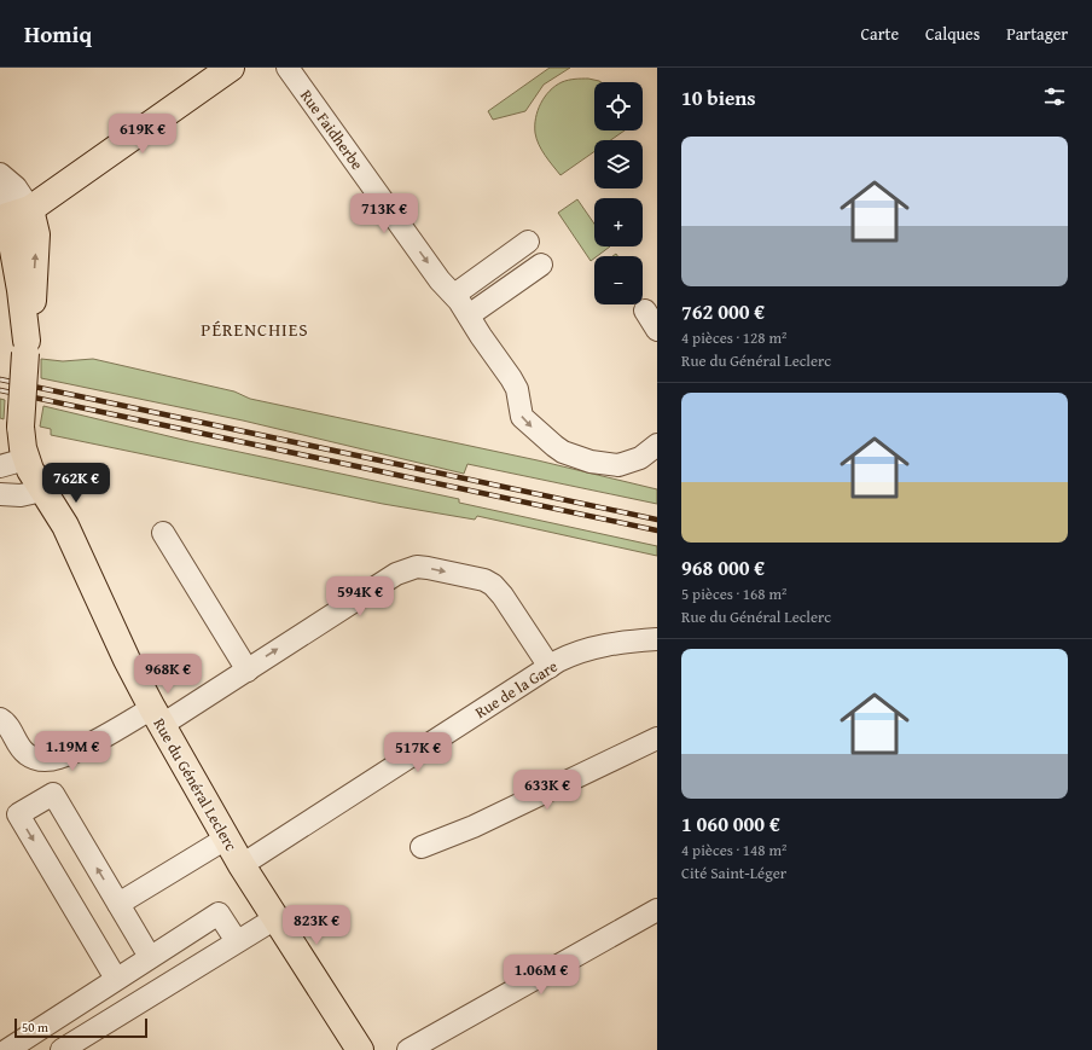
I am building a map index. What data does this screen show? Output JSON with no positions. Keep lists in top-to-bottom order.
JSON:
{
  "streets": {
    "main road": ["Rue du Général Leclerc"],
    "street": ["Rue Faidherbe", "Rue de la Gare"]
  },
  "crossings": [
    ["Rue de la Gare", "Rue du Général Leclerc"]
  ],
  "one_way": ["Rue Faidherbe"],
  "districts": ["PÉRENCHIES"],
  "scale_bar": "50 m",
  "page": {
    "header": "Homiq",
    "nav": ["Carte", "Calques", "Partager"],
    "heading": "10 biens",
    "map_buttons": ["+", "−"],
    "price": [
      "619K €",
      "713K €",
      "762K €",
      "594K €",
      "968K €",
      "1.19M €",
      "517K €",
      "633K €",
      "823K €",
      "1.06M €"
    ],
    "list": [
      {
        "name": "762 000 €",
        "note": "4 pièces · 128 m² · Rue du Général Leclerc"
      },
      {
        "name": "968 000 €",
        "note": "5 pièces · 168 m² · Rue du Général Leclerc"
      },
      {
        "name": "1 060 000 €",
        "note": "4 pièces · 148 m² · Cité Saint-Léger"
      }
    ],
    "scale": "50 m"
  }
}
